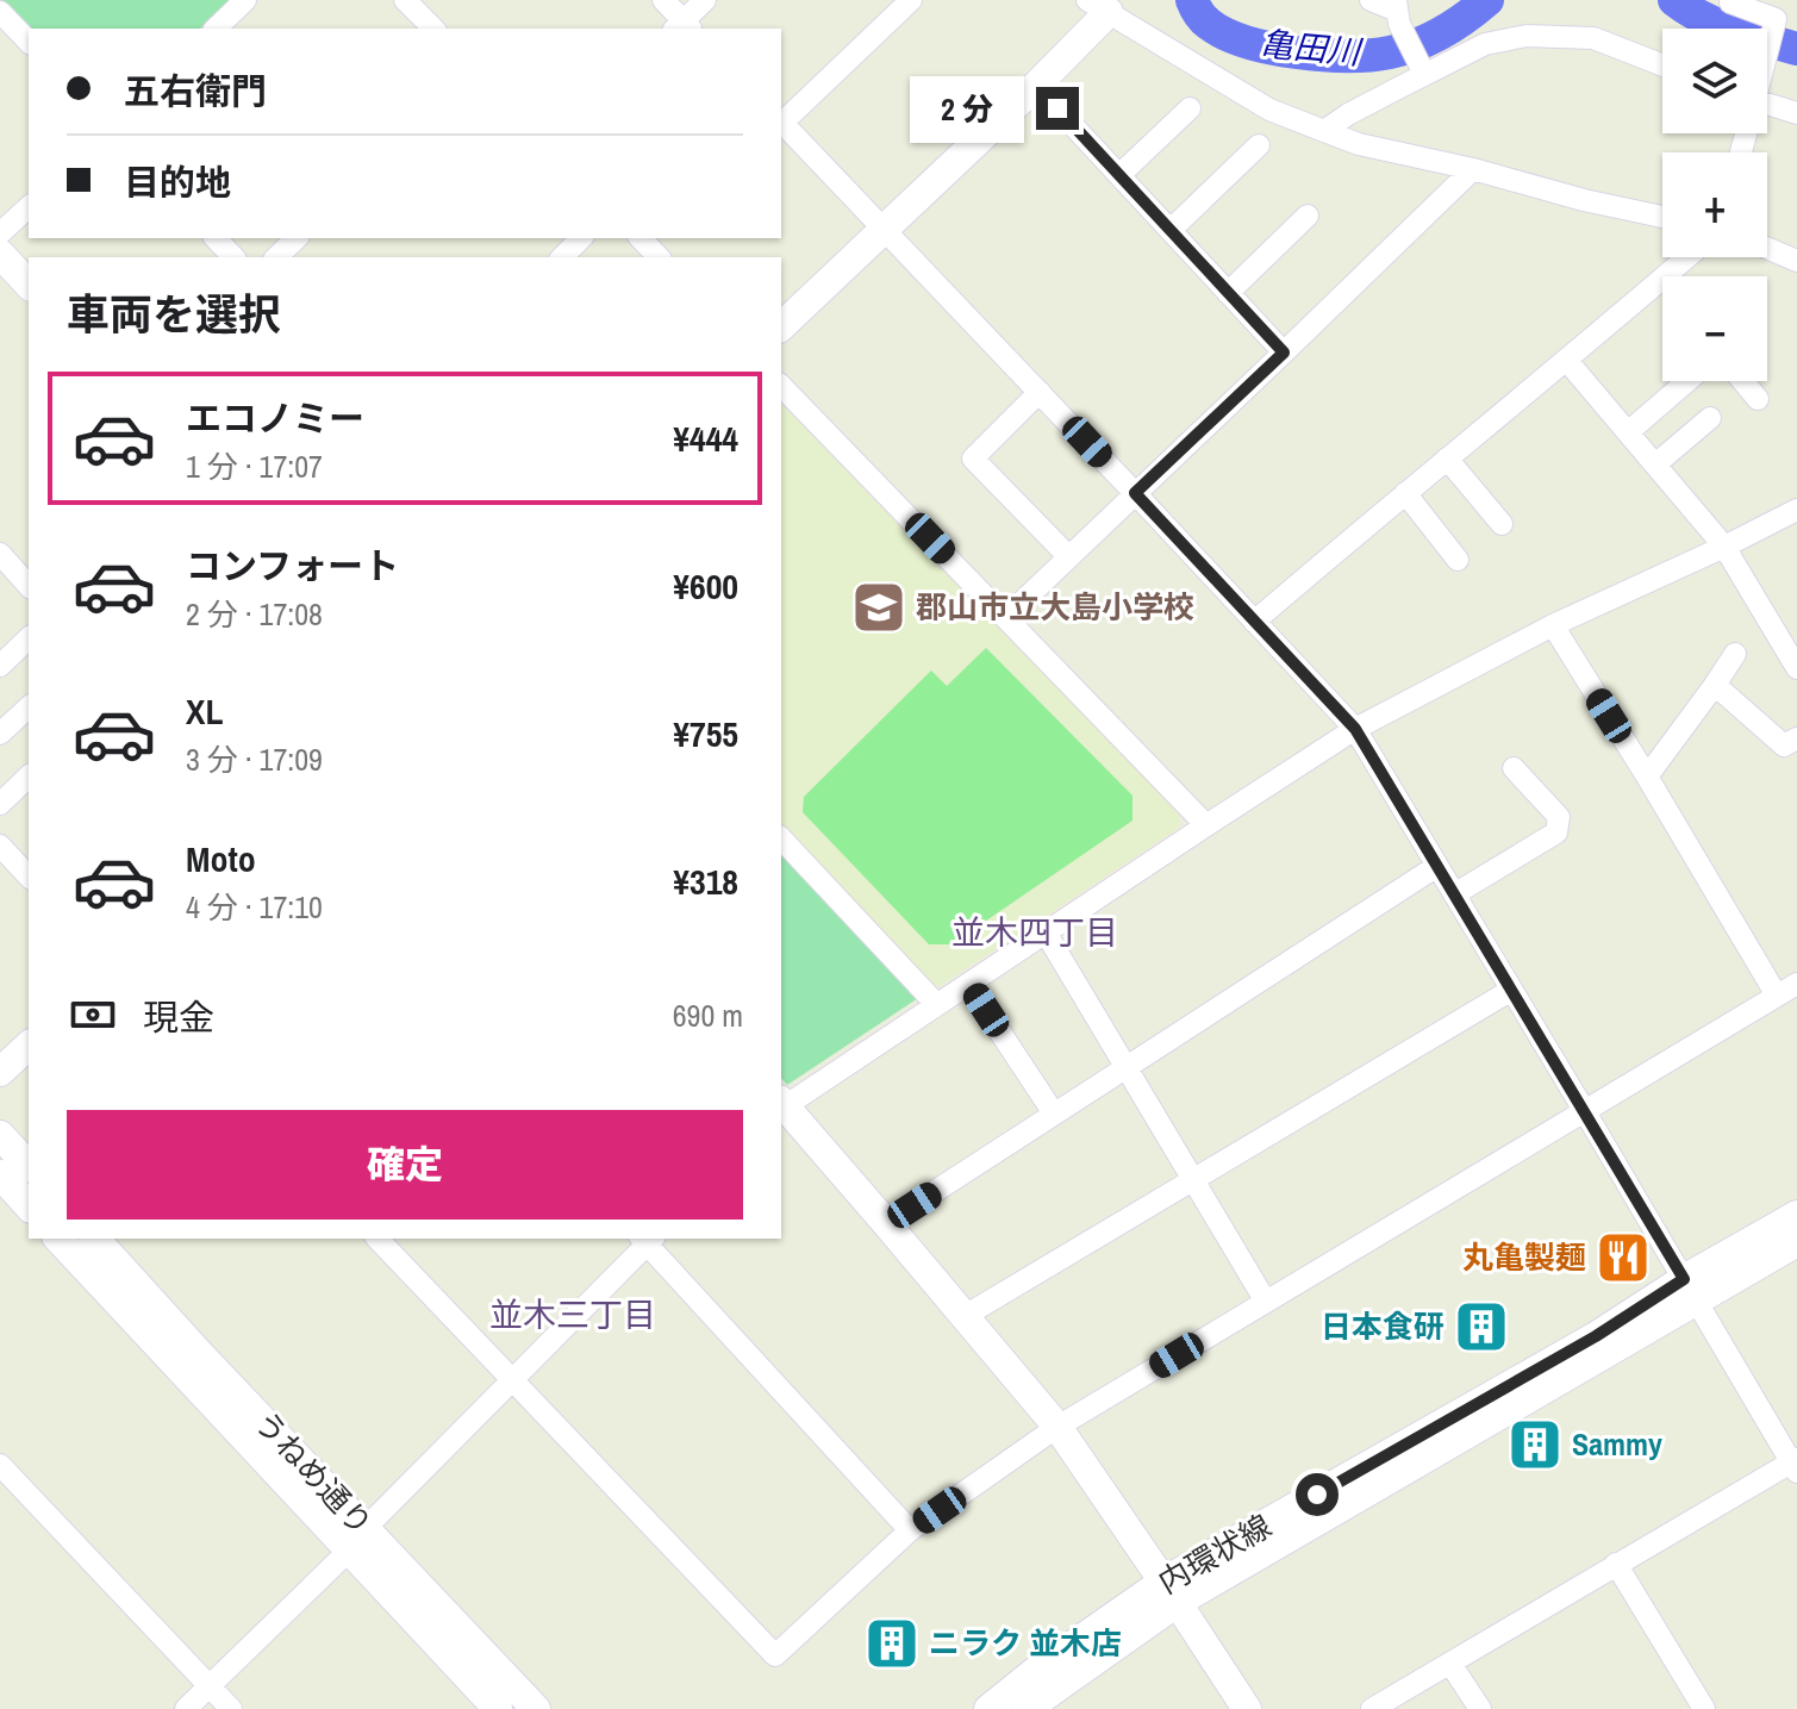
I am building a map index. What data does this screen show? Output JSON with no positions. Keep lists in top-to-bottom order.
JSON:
{
  "streets": {
    "street": ["うねめ通り", "内環状線"]
  },
  "districts": ["並木四丁目", "並木三丁目"],
  "water": ["亀田川"],
  "places": {
    "school or university": ["郡山市立大島小学校"],
    "restaurant": ["丸亀製麺"],
    "building": ["日本食研", "Sammy", "ニラク 並木店"]
  },
  "page": {
    "map_buttons": ["+", "−"],
    "banner": ["五右衛門", "目的地"],
    "bubble": "2 分",
    "heading": "車両を選択",
    "list": [
      {
        "name": "エコノミー",
        "note": "1 分 · 17:07",
        "value": "¥444"
      },
      {
        "name": "コンフォート",
        "note": "2 分 · 17:08",
        "value": "¥600"
      },
      {
        "name": "XL",
        "note": "3 分 · 17:09",
        "value": "¥755"
      },
      {
        "name": "Moto",
        "note": "4 分 · 17:10",
        "value": "¥318"
      }
    ],
    "pay": ["現金", "690 m"],
    "buttons": "確定"
  }
}
